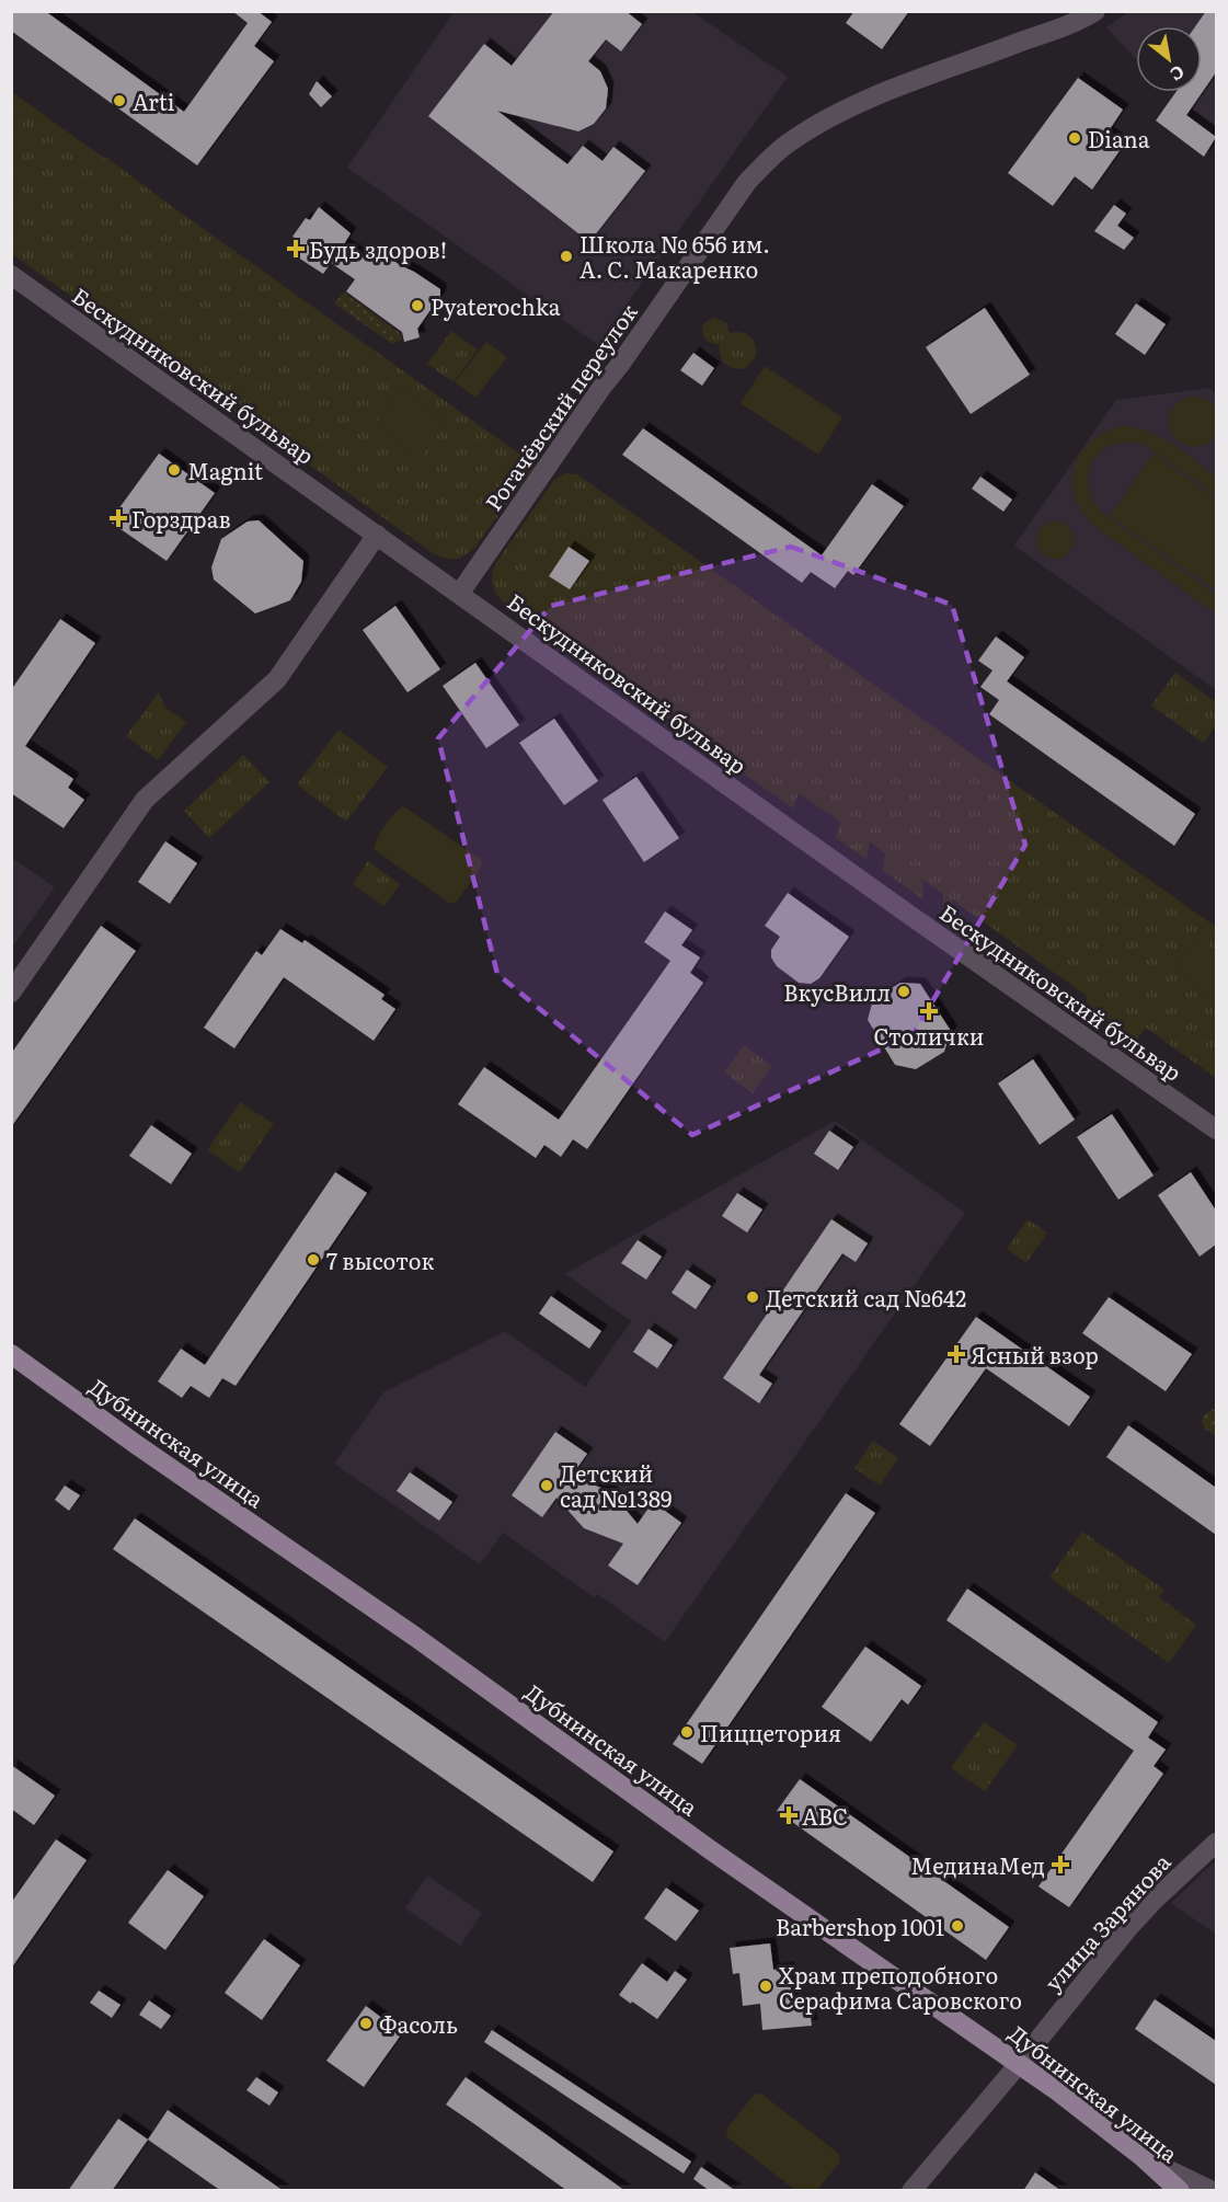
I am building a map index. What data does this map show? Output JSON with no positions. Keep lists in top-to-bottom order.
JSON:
{
  "streets": {
    "main road": ["Дубнинская улица"],
    "street": ["Бескудниковский бульвар", "Рогачёвский переулок", "улица Зарянова"]
  },
  "crossings": [
    ["Бескудниковский бульвар", "Рогачёвский переулок"],
    ["Дубнинская улица", "улица Зарянова"]
  ],
  "places": {
    "other": [
      "Arti",
      "Diana",
      "Школа № 656 им. А. С. Макаренко",
      "Pyaterochka",
      "Magnit",
      "ВкусВилл",
      "7 высоток",
      "Детский сад №642",
      "Детский сад №1389",
      "Пиццетория",
      "Barbershop 1001",
      "Храм преподобного Серафима Саровского",
      "Фасоль"
    ],
    "health": [
      "Будь здоров!",
      "Горздрав",
      "Столички",
      "Ясный взор",
      "ABC",
      "МединаМед"
    ]
  },
  "north": "bottom right"
}
